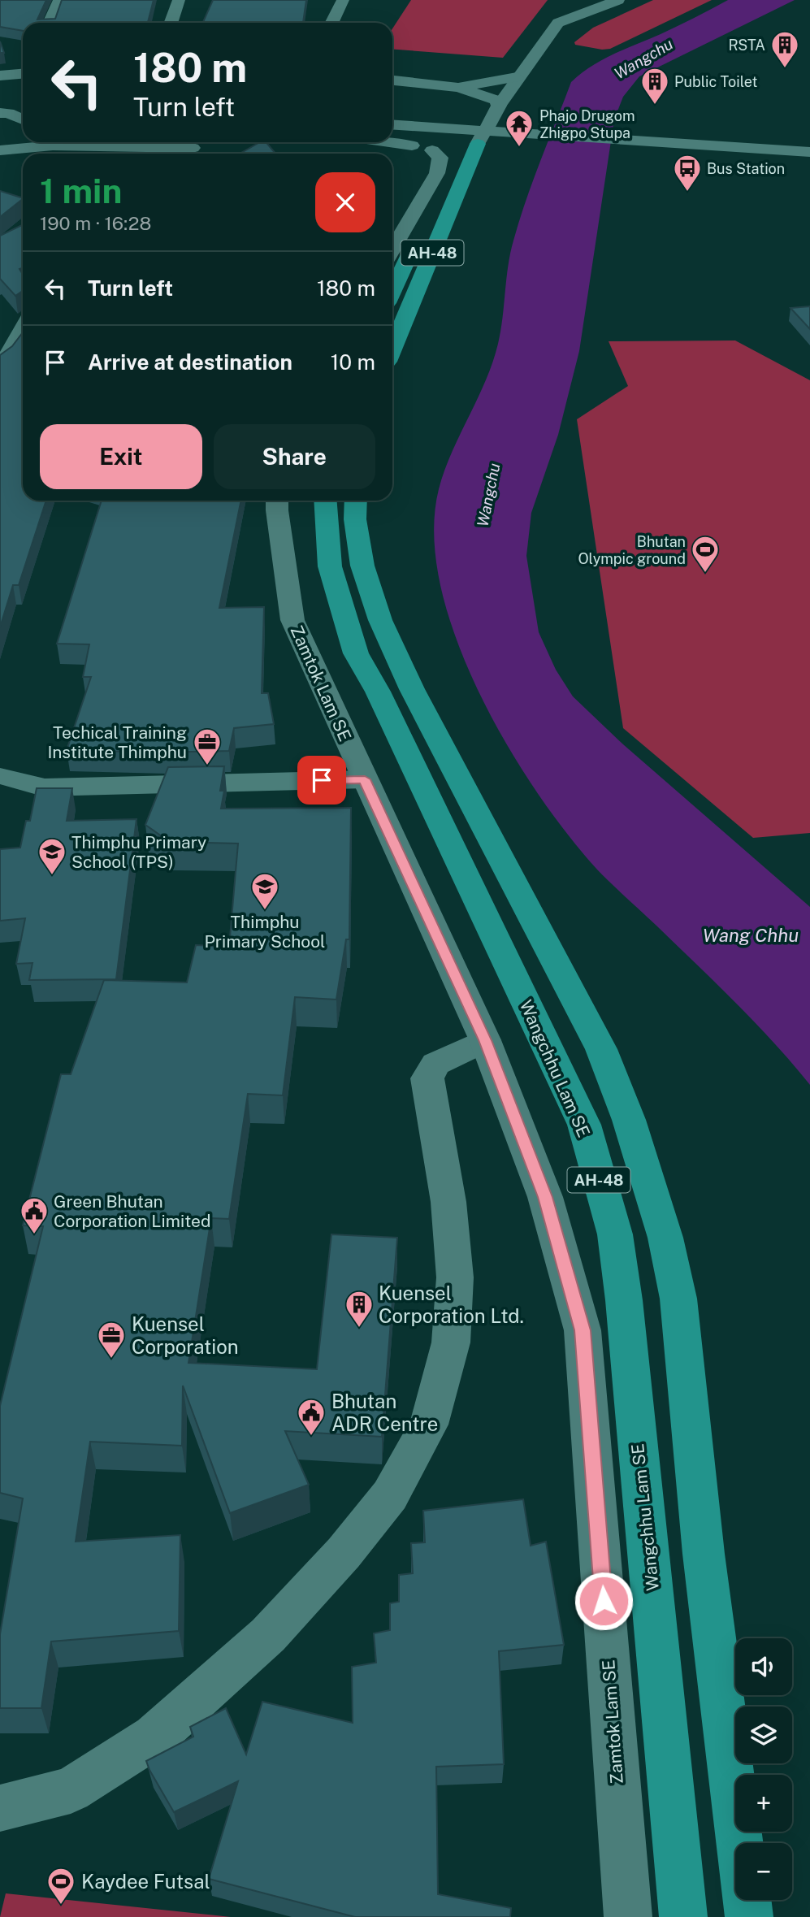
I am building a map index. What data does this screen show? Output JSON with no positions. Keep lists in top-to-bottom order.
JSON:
{
  "streets": {
    "highway": ["AH-48", "Wangchhu Lam SE"],
    "main road": ["Zamtok Lam SE"]
  },
  "water": ["Wangchu", "Wang Chhu"],
  "places": {
    "building": ["RSTA", "Public Toilet", "Kuensel Corporation Ltd."],
    "temple": ["Phajo Drugom Zhigpo Stupa"],
    "bus stop": ["Bus Station"],
    "sports": ["Bhutan Olympic ground", "Kaydee Futsal"],
    "office": ["Techical Training Institute Thimphu", "Kuensel Corporation"],
    "school or university": ["Thimphu Primary School (TPS)", "Thimphu Primary School"],
    "public building": ["Green Bhutan Corporation Limited", "Bhutan ADR Centre"]
  },
  "page": {
    "turn": ["180 m", "Turn left"],
    "heading": ["1 min", "190 m · 16:28"],
    "list": [
      {
        "name": "Turn left",
        "value": "180 m"
      },
      {
        "name": "Arrive at destination",
        "value": "10 m"
      }
    ],
    "buttons": ["Exit", "Share"],
    "map_buttons": ["+", "−"]
  }
}
